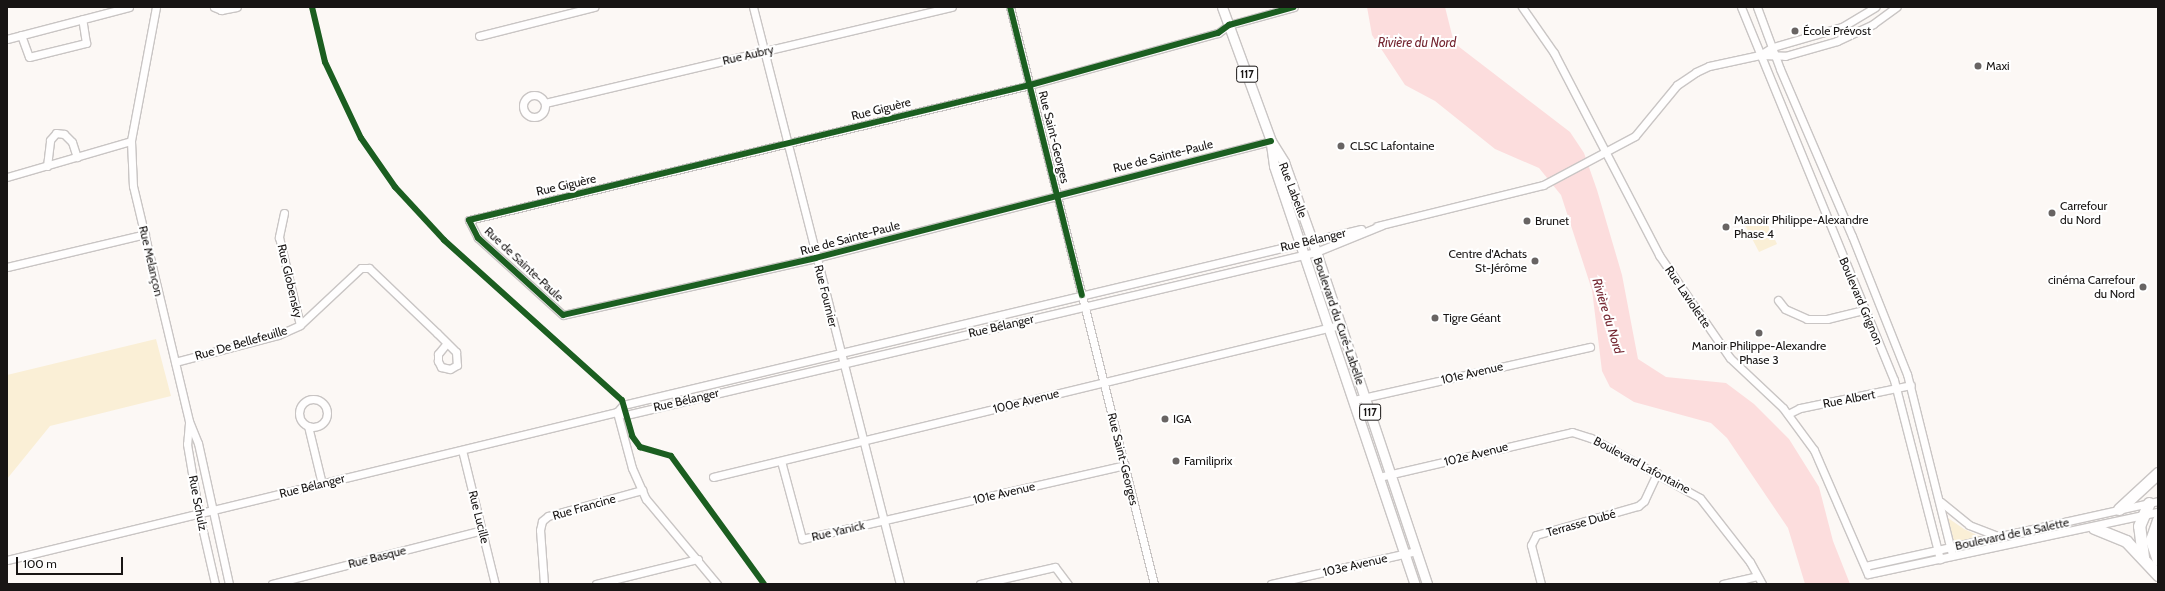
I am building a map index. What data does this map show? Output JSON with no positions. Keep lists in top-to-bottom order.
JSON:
{
  "streets": {
    "main road": ["117", "Rue Labelle", "Boulevard du Curé-Labelle"],
    "street": [
      "Rue Aubry",
      "Rue Giguère",
      "Rue Saint-Georges",
      "Rue de Sainte-Paule",
      "Rue Bélanger",
      "Rue Melançon",
      "Rue Globensky",
      "Rue Fournier",
      "Rue Laviolette",
      "Boulevard Grignon",
      "Rue De Bellefeuille",
      "101e Avenue",
      "Rue Albert",
      "100e Avenue",
      "102e Avenue",
      "Boulevard Lafontaine",
      "Rue Schulz",
      "Rue Francine",
      "Rue Lucille",
      "Terrasse Dubé",
      "Rue Yanick",
      "Boulevard de la Salette",
      "Rue Basque",
      "103e Avenue"
    ]
  },
  "crossings": [
    ["Rue Aubry", "Rue Fournier"],
    ["Rue Giguère", "Rue Saint-Georges"],
    ["Rue Giguère", "Rue de Sainte-Paule"],
    ["Rue Giguère", "Rue Labelle"],
    ["Rue Giguère", "Rue Fournier"],
    ["Rue Saint-Georges", "Rue de Sainte-Paule"],
    ["Rue Saint-Georges", "Rue Bélanger"],
    ["Rue Saint-Georges", "101e Avenue"],
    ["Rue Saint-Georges", "100e Avenue"],
    ["Rue de Sainte-Paule", "Rue Labelle"],
    ["Rue de Sainte-Paule", "Rue Fournier"],
    ["Rue Labelle", "Rue Bélanger"],
    ["Rue Labelle", "Boulevard du Curé-Labelle"],
    ["Rue Bélanger", "Rue Melançon"],
    ["Rue Bélanger", "Rue Fournier"],
    ["Rue Bélanger", "Rue Laviolette"],
    ["Rue Bélanger", "Boulevard Grignon"],
    ["Rue Bélanger", "Boulevard du Curé-Labelle"],
    ["Rue Bélanger", "Rue Schulz"],
    ["Rue Bélanger", "Rue Lucille"],
    ["Rue Melançon", "Rue De Bellefeuille"],
    ["Rue Melançon", "Rue Schulz"],
    ["Rue Globensky", "Rue De Bellefeuille"],
    ["Rue Fournier", "101e Avenue"],
    ["Rue Fournier", "100e Avenue"],
    ["Rue Fournier", "Rue Yanick"],
    ["Rue Laviolette", "Rue Albert"],
    ["Rue Laviolette", "Boulevard de la Salette"],
    ["Boulevard Grignon", "Rue Albert"],
    ["Boulevard Grignon", "Boulevard de la Salette"],
    ["Boulevard du Curé-Labelle", "101e Avenue"],
    ["Boulevard du Curé-Labelle", "100e Avenue"],
    ["Boulevard du Curé-Labelle", "102e Avenue"],
    ["Boulevard du Curé-Labelle", "103e Avenue"],
    ["101e Avenue", "Rue Yanick"],
    ["100e Avenue", "Rue Yanick"],
    ["102e Avenue", "Boulevard Lafontaine"],
    ["Boulevard Lafontaine", "Terrasse Dubé"],
    ["Rue Lucille", "Rue Basque"]
  ],
  "water": ["Rivière du Nord"],
  "places": [
    "École Prévost",
    "Maxi",
    "CLSC Lafontaine",
    "Carrefour du Nord",
    "Brunet",
    "Manoir Philippe-Alexandre Phase 4",
    "Centre d'Achats St-Jérôme",
    "cinéma Carrefour du Nord",
    "Tigre Géant",
    "Manoir Philippe-Alexandre Phase 3",
    "IGA",
    "Familiprix"
  ],
  "scale_bar": "100 m"
}
